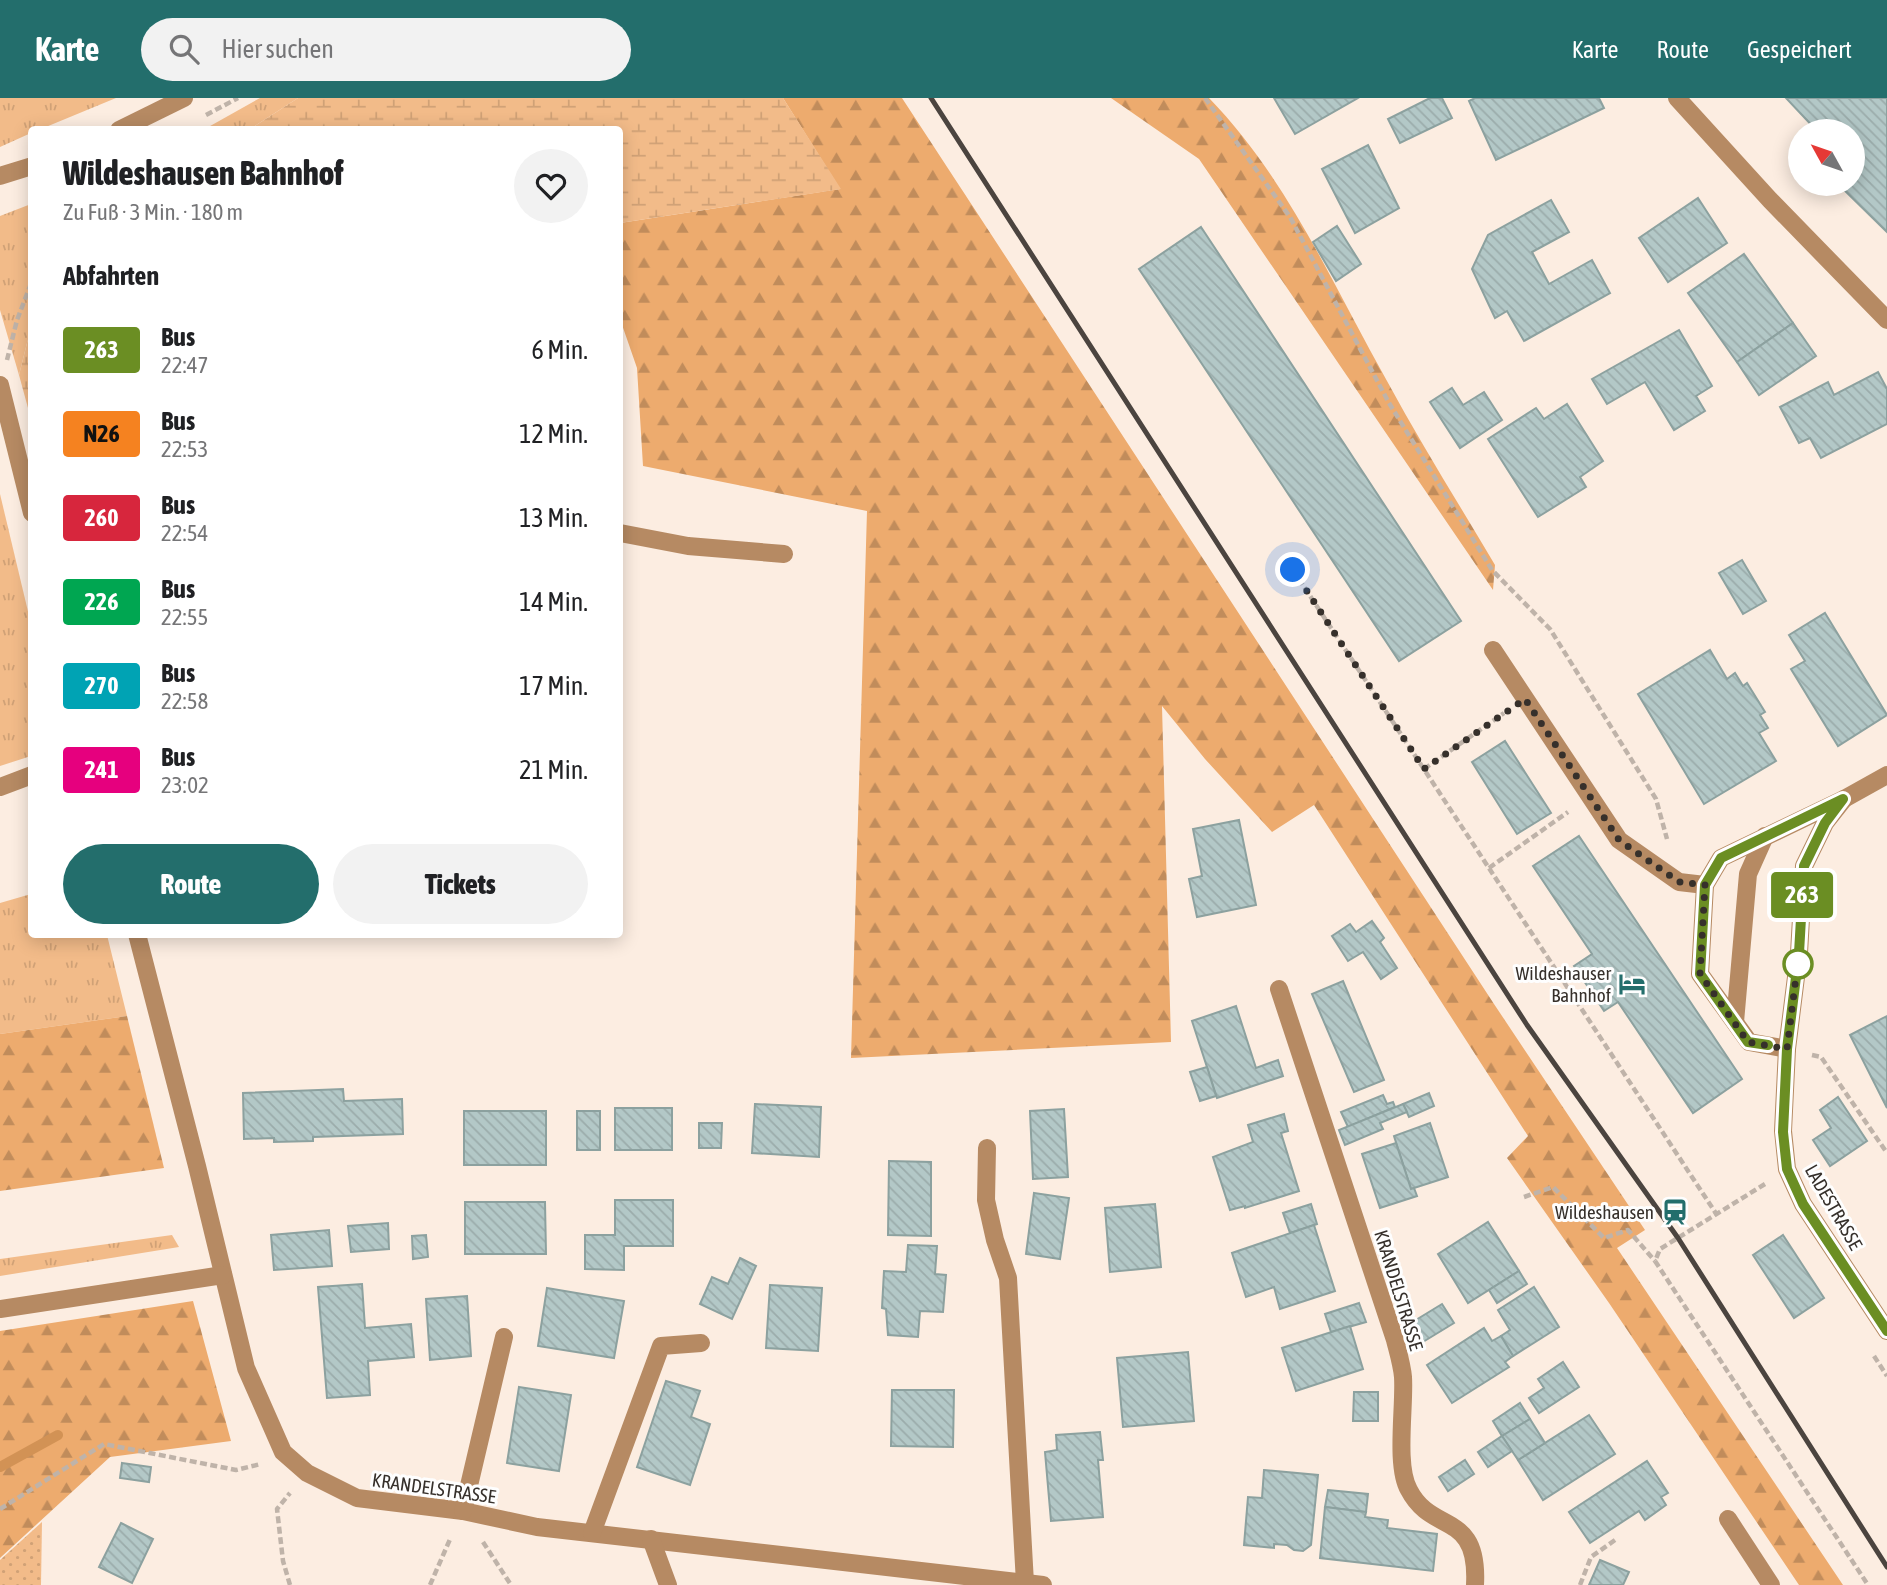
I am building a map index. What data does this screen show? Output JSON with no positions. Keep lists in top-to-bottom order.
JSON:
{
  "streets": {
    "street": ["LADESTRASSE", "KRANDELSTRASSE"]
  },
  "places": {
    "hotel": ["Wildeshauser Bahnhof"],
    "station": ["Wildeshausen"]
  },
  "lines": ["bus line 263"],
  "north": "top left",
  "page": {
    "header": "Karte",
    "search": "Hier suchen",
    "nav": ["Karte", "Route", "Gespeichert"],
    "on_map": "263",
    "heading": [
      ["Wildeshausen Bahnhof", "Zu Fuß · 3 Min. · 180 m"],
      "Abfahrten"
    ],
    "list": [
      {
        "mark": "263",
        "name": "Bus",
        "note": "22:47",
        "value": "6 Min."
      },
      {
        "mark": "N26",
        "name": "Bus",
        "note": "22:53",
        "value": "12 Min."
      },
      {
        "mark": "260",
        "name": "Bus",
        "note": "22:54",
        "value": "13 Min."
      },
      {
        "mark": "226",
        "name": "Bus",
        "note": "22:55",
        "value": "14 Min."
      },
      {
        "mark": "270",
        "name": "Bus",
        "note": "22:58",
        "value": "17 Min."
      },
      {
        "mark": "241",
        "name": "Bus",
        "note": "23:02",
        "value": "21 Min."
      }
    ],
    "buttons": ["Route", "Tickets"]
  }
}
